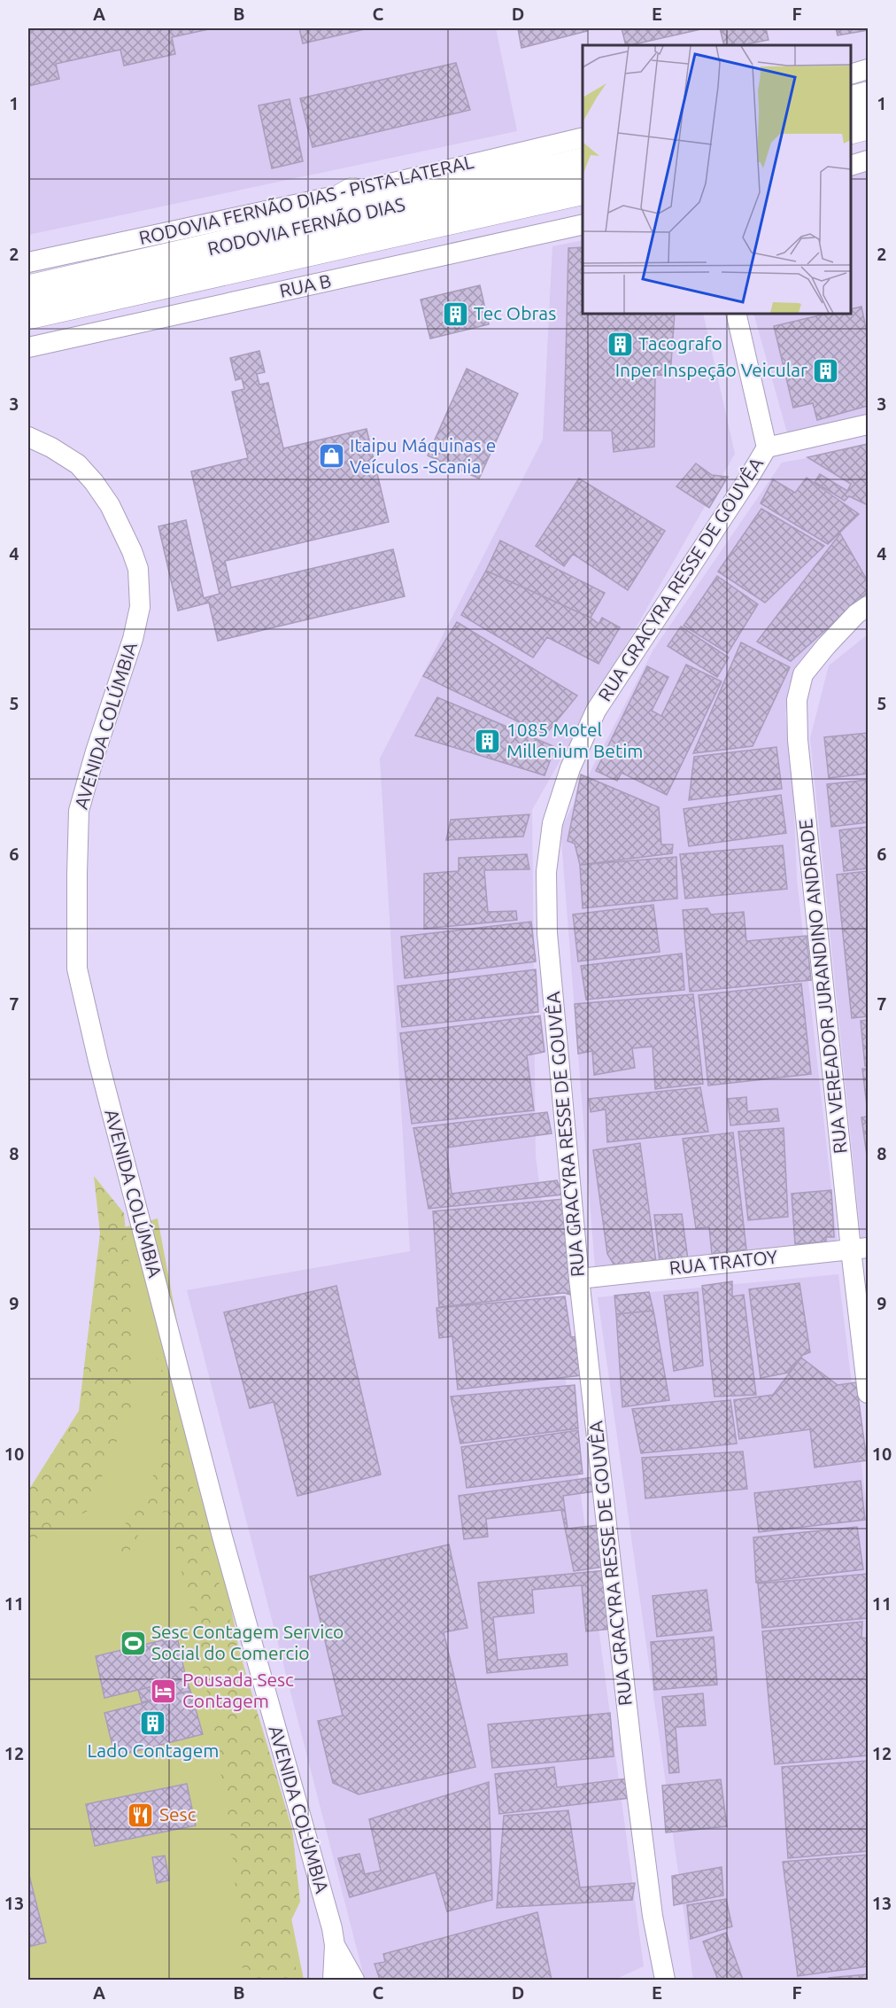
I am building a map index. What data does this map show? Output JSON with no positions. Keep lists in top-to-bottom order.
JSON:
{
  "streets": {
    "highway": ["RODOVIA FERNÃO DIAS"],
    "street": [
      "RODOVIA FERNÃO DIAS - PISTA LATERAL",
      "RUA B",
      "RUA GRACYRA RESSE DE GOUVÊA",
      "AVENIDA COLÚMBIA",
      "RUA VEREADOR JURANDINO ANDRADE",
      "RUA TRATOY"
    ]
  },
  "crossings": [
    ["RUA GRACYRA RESSE DE GOUVÊA", "RUA TRATOY"],
    ["RUA VEREADOR JURANDINO ANDRADE", "RUA TRATOY"]
  ],
  "places": {
    "building": [
      "Tec Obras",
      "Tacografo",
      "Inper Inspeção Veicular",
      "1085 Motel Millenium Betim",
      "Lado Contagem"
    ],
    "shop": ["Itaipu Máquinas e Veículos -Scania"],
    "sports": ["Sesc Contagem Servico Social do Comercio"],
    "hotel": ["Pousada Sesc Contagem"],
    "restaurant": ["Sesc"]
  },
  "grid": {
    "columns": [
      "A",
      "B",
      "C",
      "D",
      "E",
      "F"
    ],
    "rows": [
      "1",
      "2",
      "3",
      "4",
      "5",
      "6",
      "7",
      "8",
      "9",
      "10",
      "11",
      "12",
      "13"
    ]
  }
}
